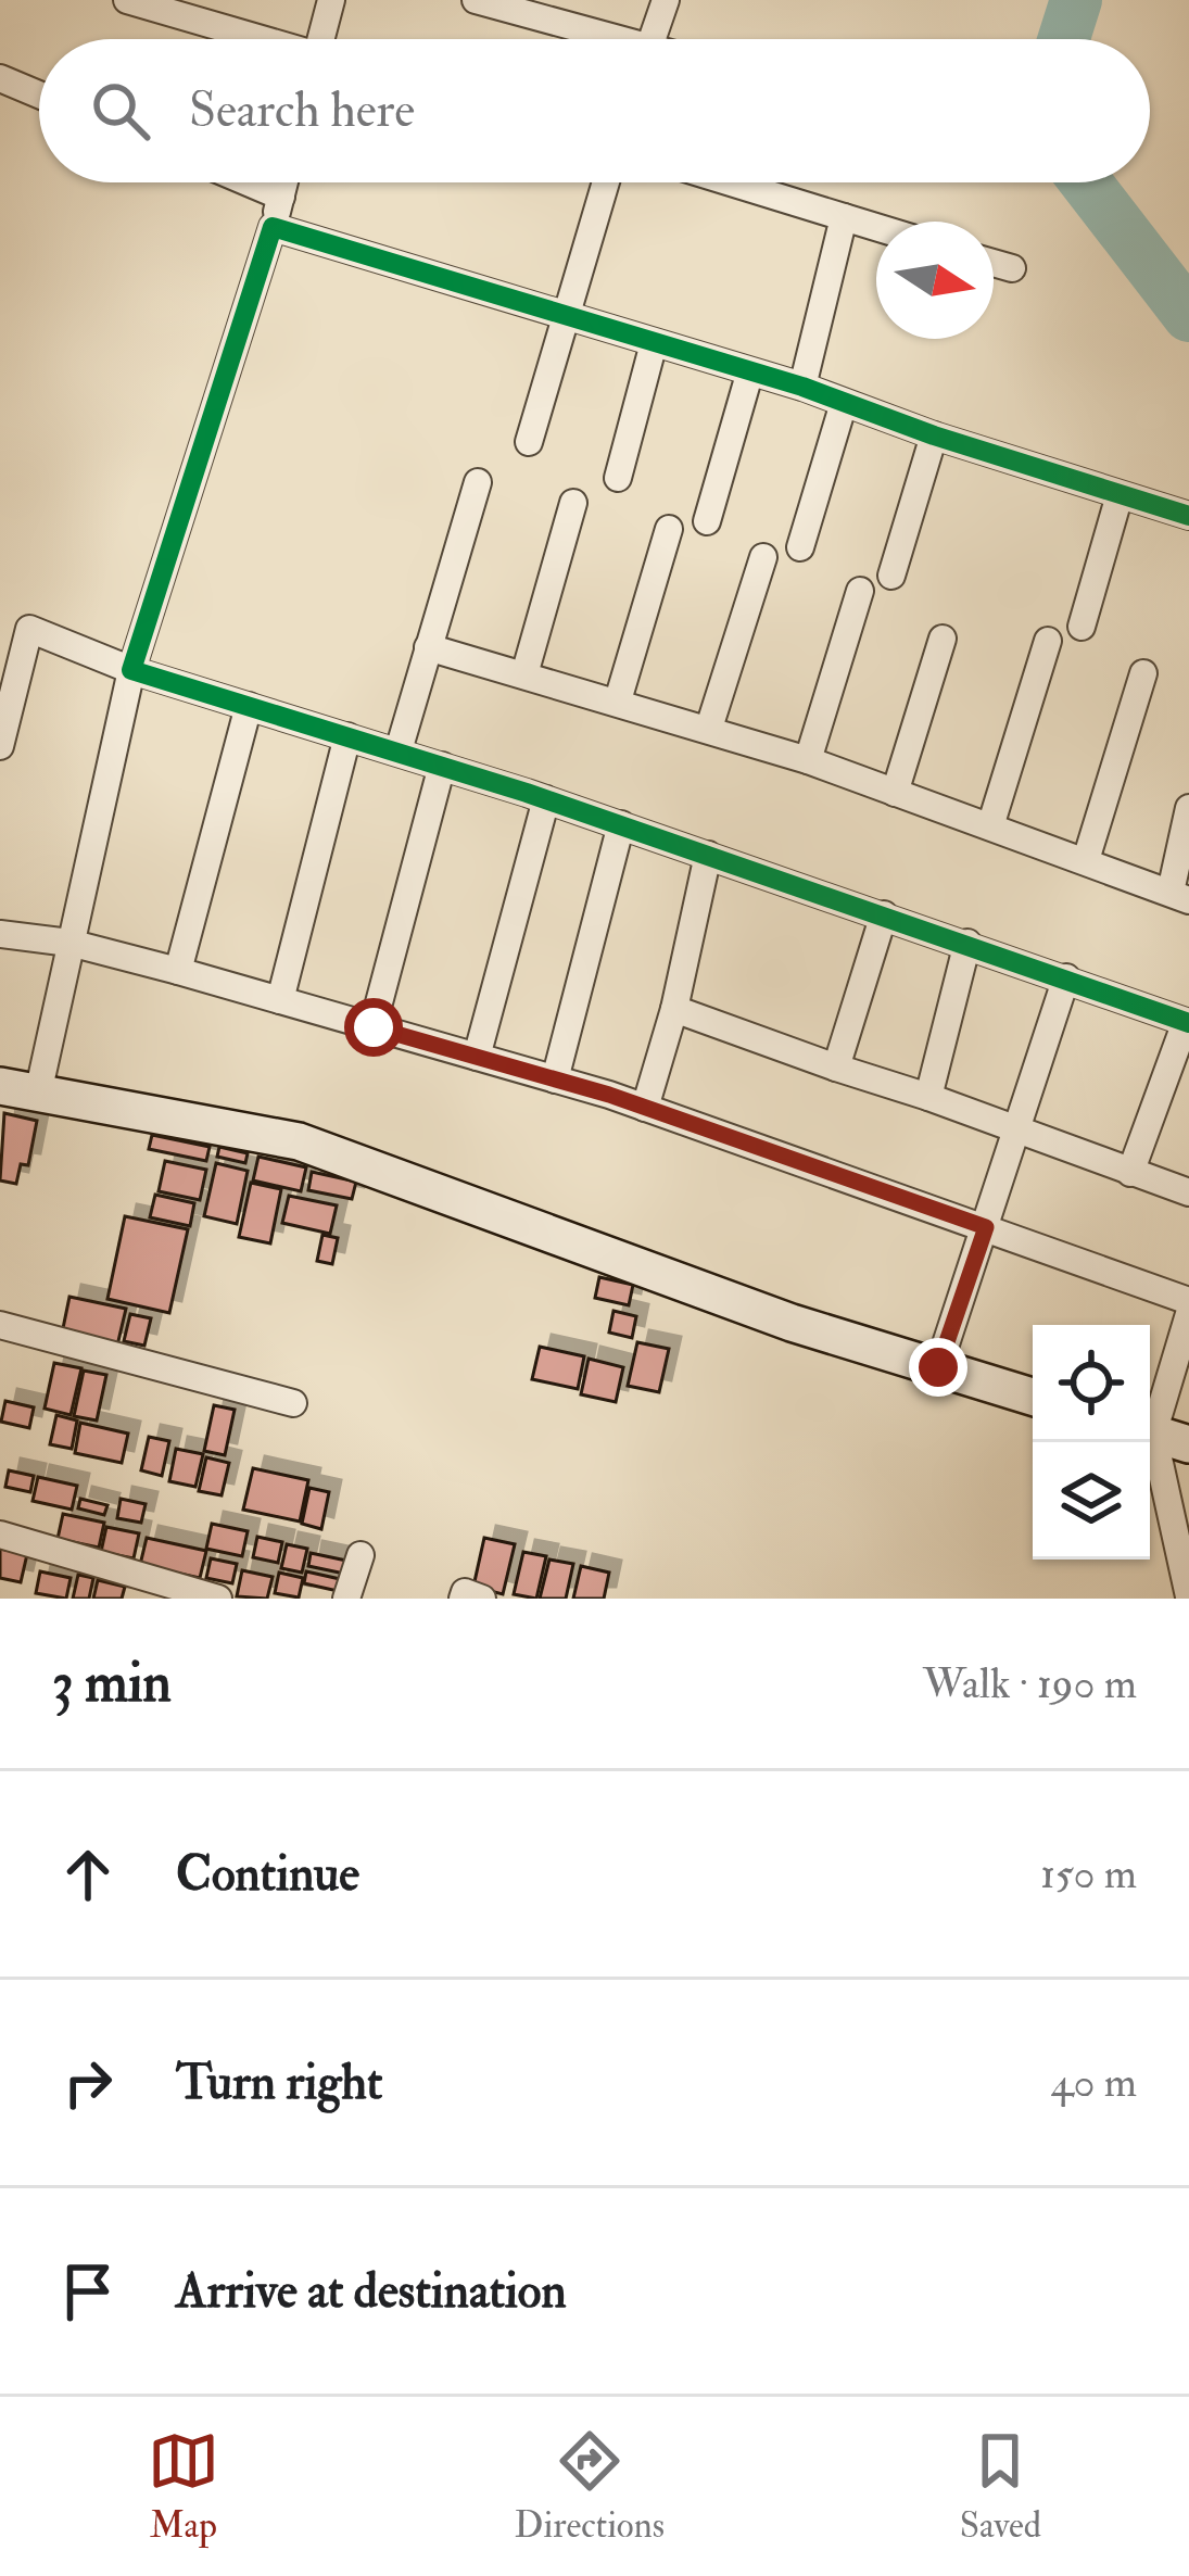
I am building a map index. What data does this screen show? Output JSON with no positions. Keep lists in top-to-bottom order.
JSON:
{
  "north": "right",
  "page": {
    "search": "Search here",
    "heading": ["3 min", "Walk · 190 m"],
    "list": [
      ["Continue", "150 m"],
      ["Turn right", "40 m"],
      "Arrive at destination"
    ],
    "nav": ["Map", "Directions", "Saved"]
  }
}
